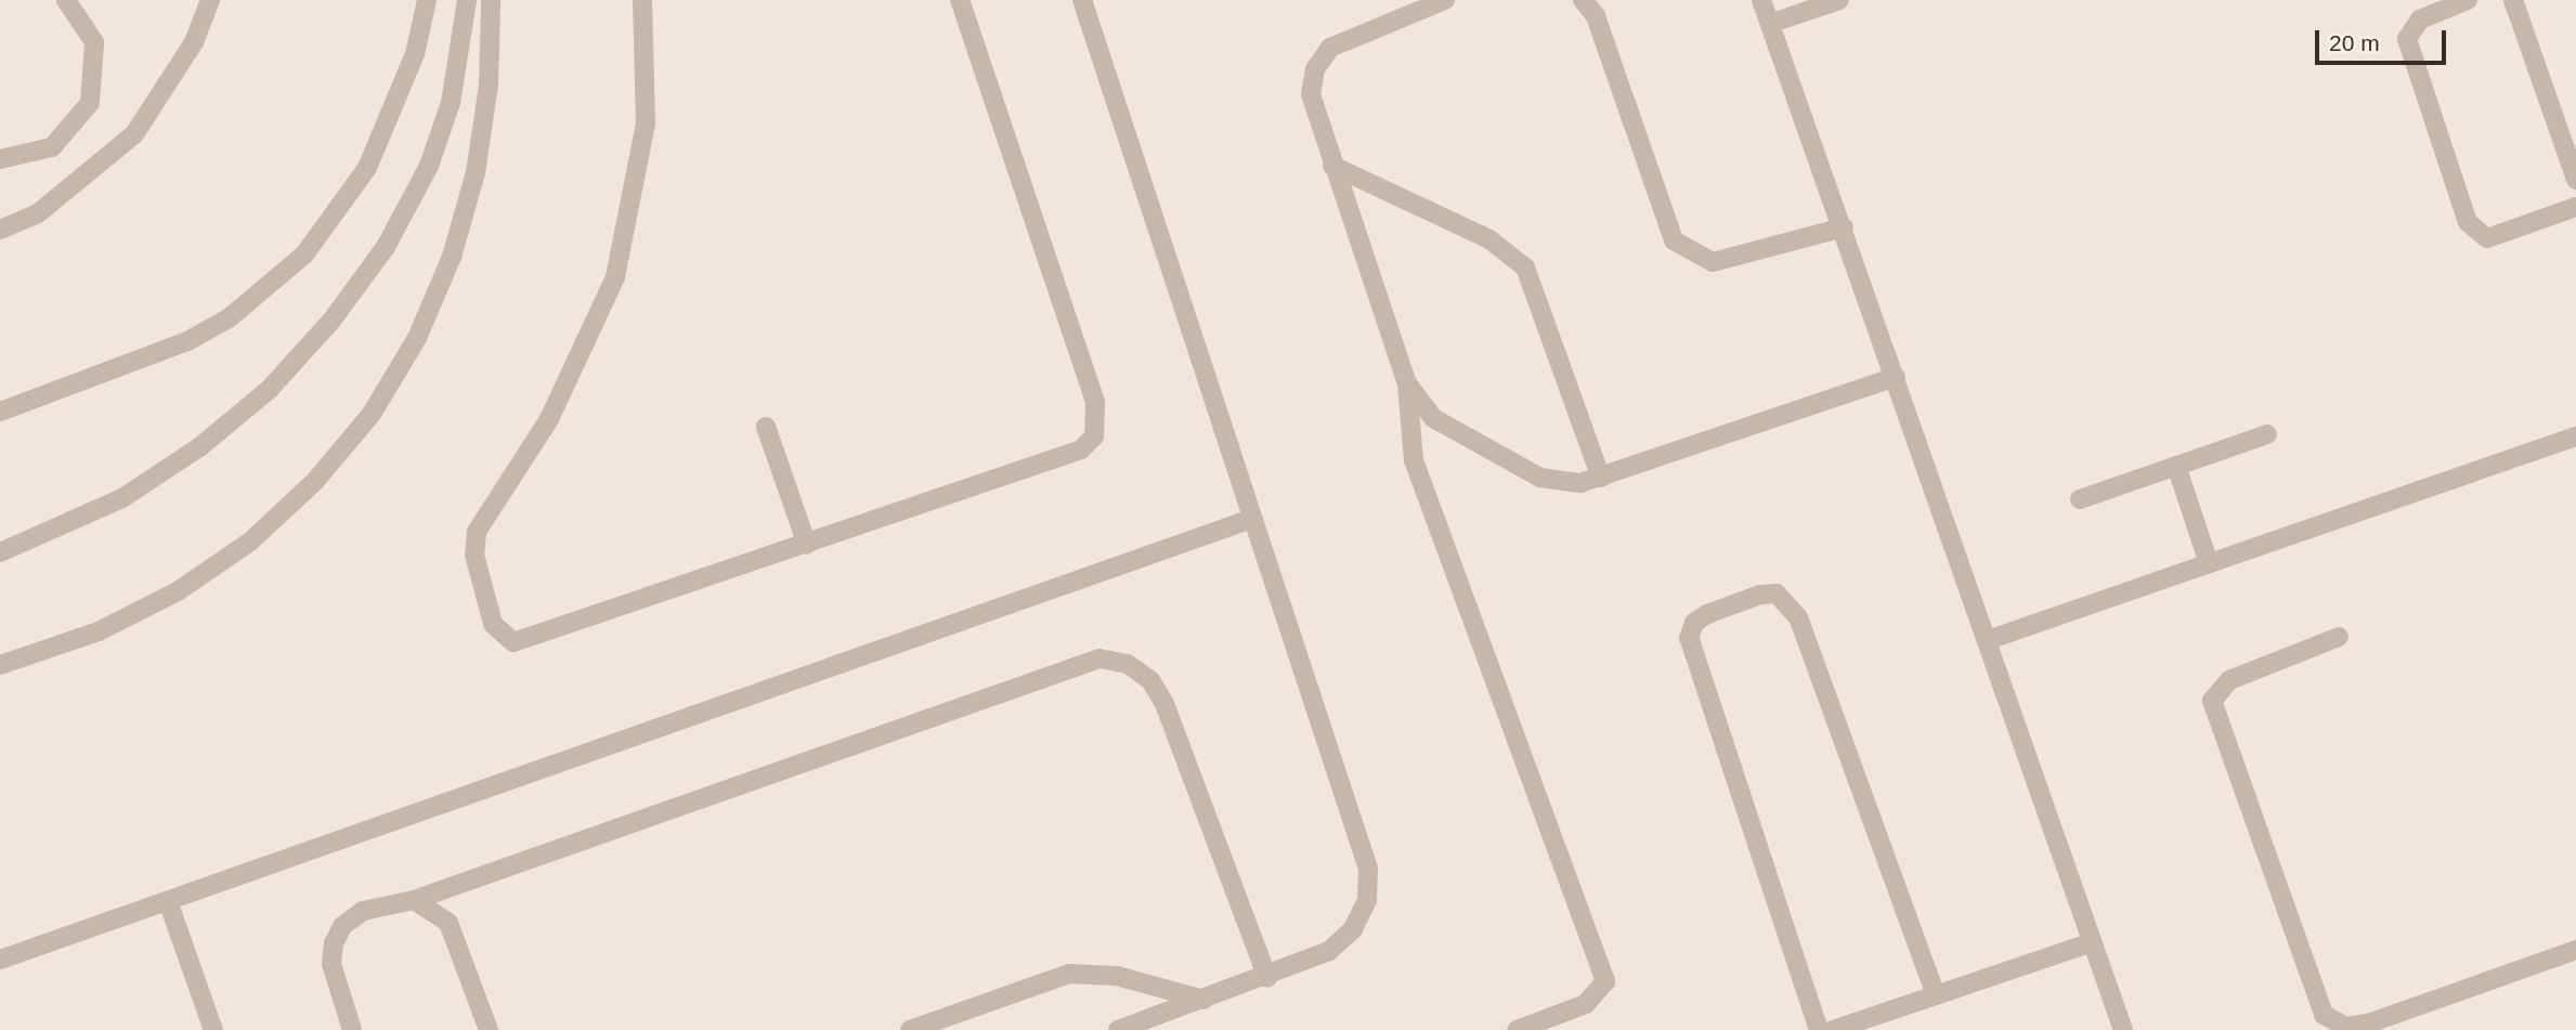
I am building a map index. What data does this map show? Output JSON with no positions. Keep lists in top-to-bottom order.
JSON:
{
  "scale_bar": "20 m"
}
